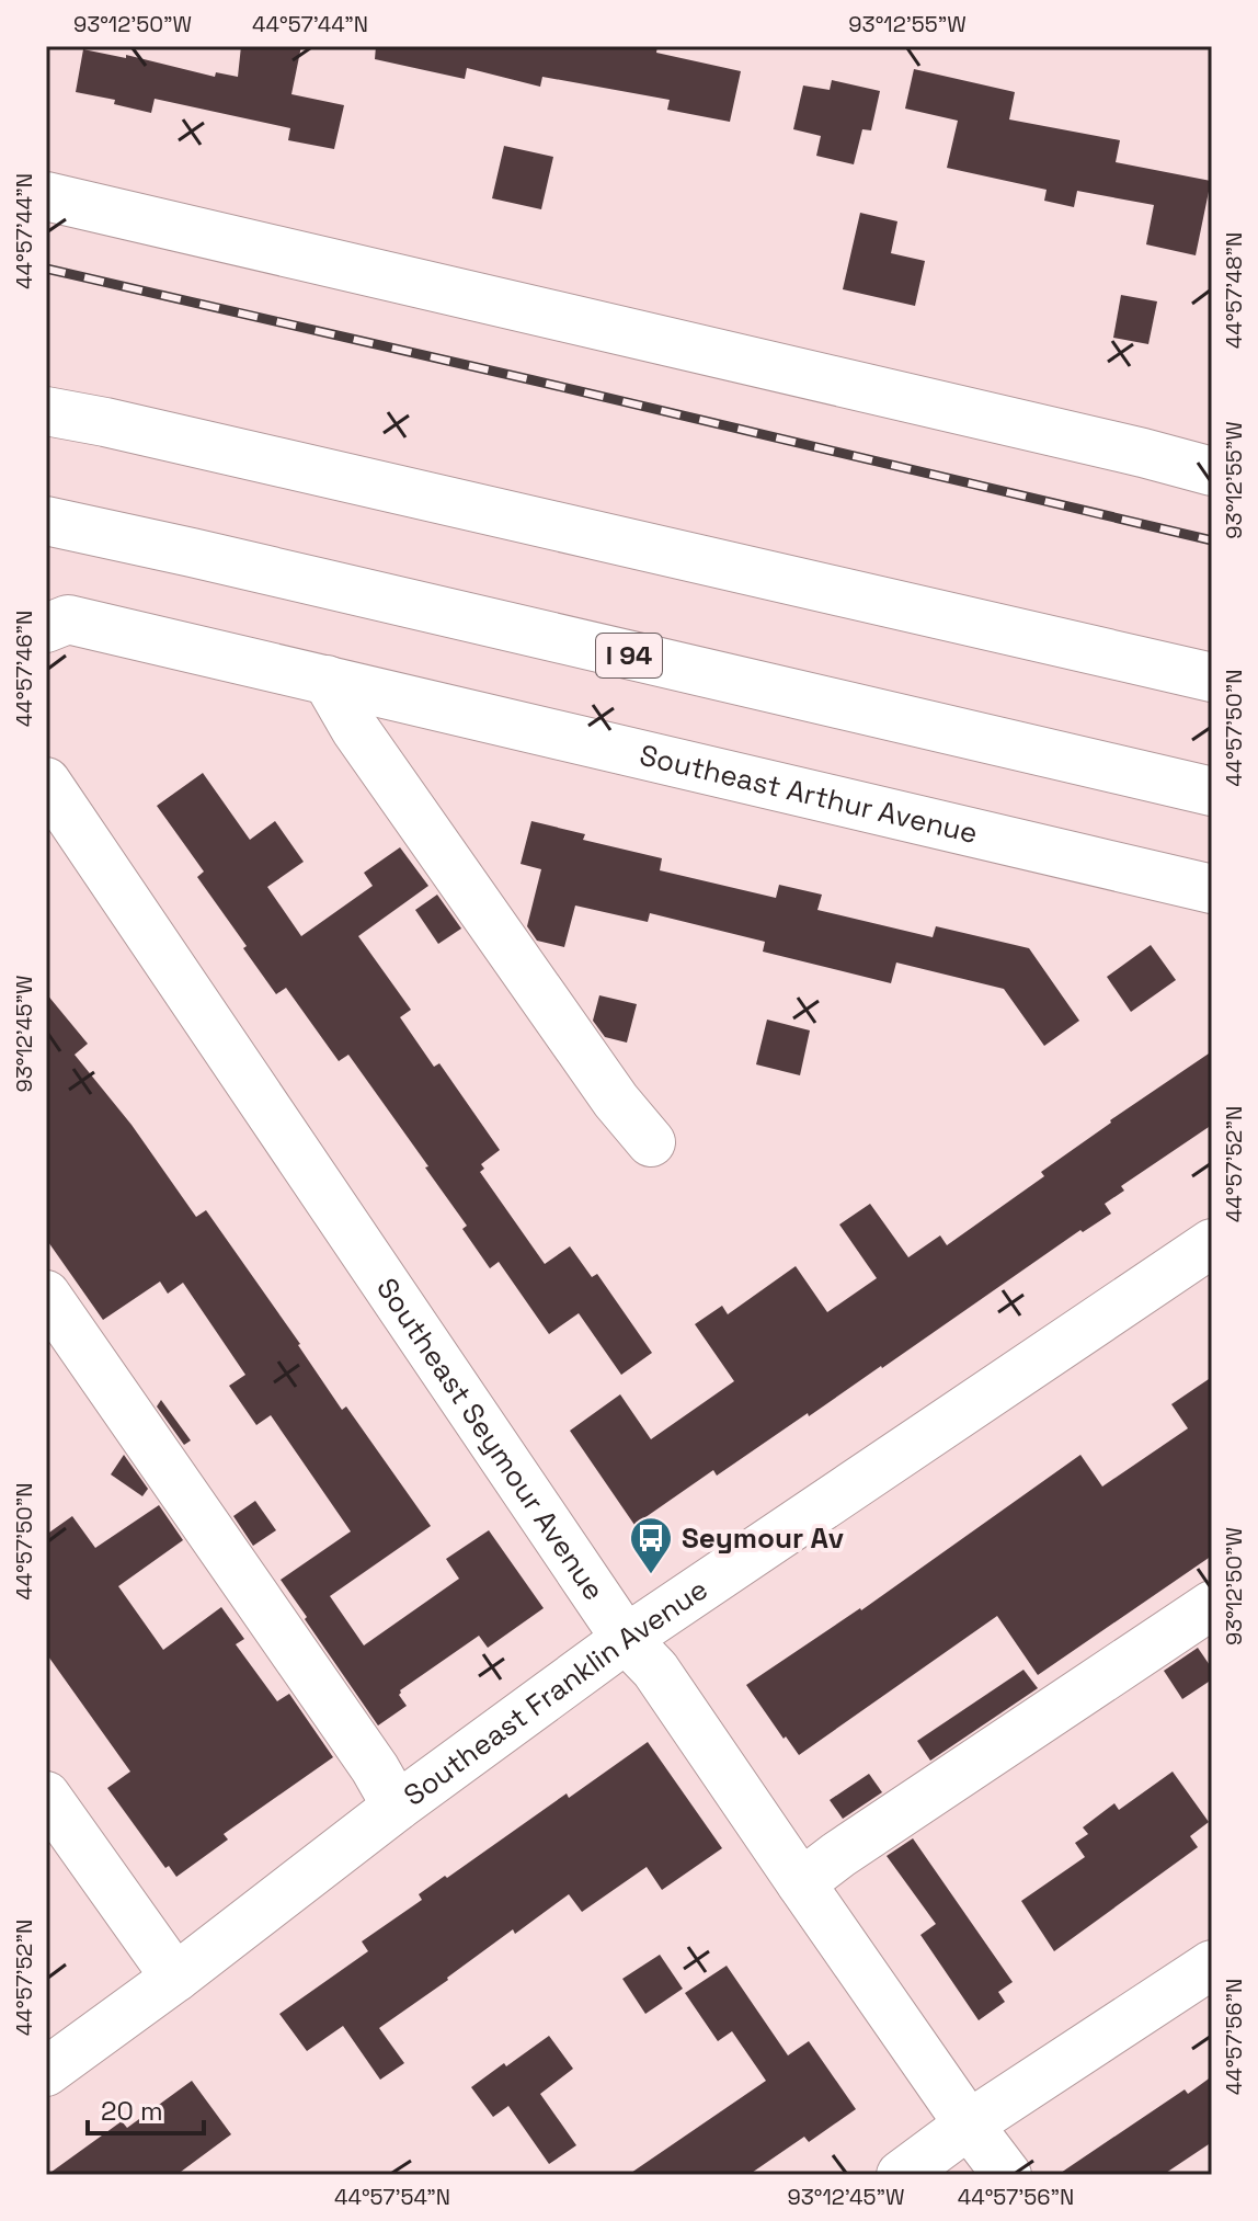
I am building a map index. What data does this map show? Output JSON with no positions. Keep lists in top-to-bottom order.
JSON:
{
  "streets": {
    "main road": [
      "I 94",
      "Southeast Arthur Avenue",
      "Southeast Seymour Avenue",
      "Southeast Franklin Avenue"
    ]
  },
  "crossings": [
    ["Southeast Seymour Avenue", "Southeast Franklin Avenue"]
  ],
  "places": {
    "bus stop": ["Seymour Av"]
  },
  "scale_bar": "20 m",
  "coordinates": [
    "93°12'50\"W",
    "44°57'44\"N",
    "93°12'55\"W",
    "44°57'48\"N",
    "44°57'46\"N",
    "44°57'50\"N",
    "93°12'45\"W",
    "44°57'52\"N",
    "44°57'56\"N",
    "44°57'54\"N"
  ]
}
